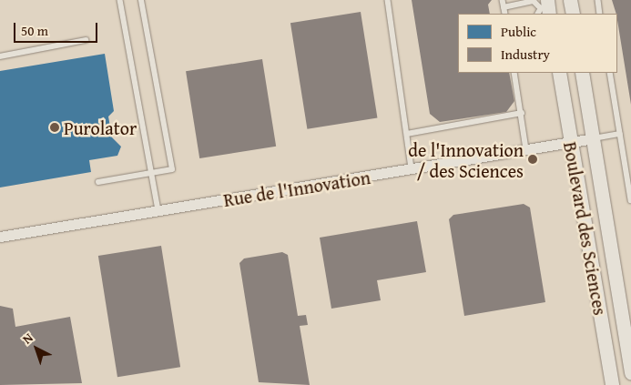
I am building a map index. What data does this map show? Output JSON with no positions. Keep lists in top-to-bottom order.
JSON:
{
  "streets": {
    "street": ["Rue de l'Innovation", "Boulevard des Sciences"]
  },
  "crossings": [
    ["Rue de l'Innovation", "Boulevard des Sciences"]
  ],
  "places": ["Purolator", "de l'Innovation / des Sciences"],
  "legend": ["Public", "Industry"],
  "scale_bar": "50 m",
  "north": "top left"
}
